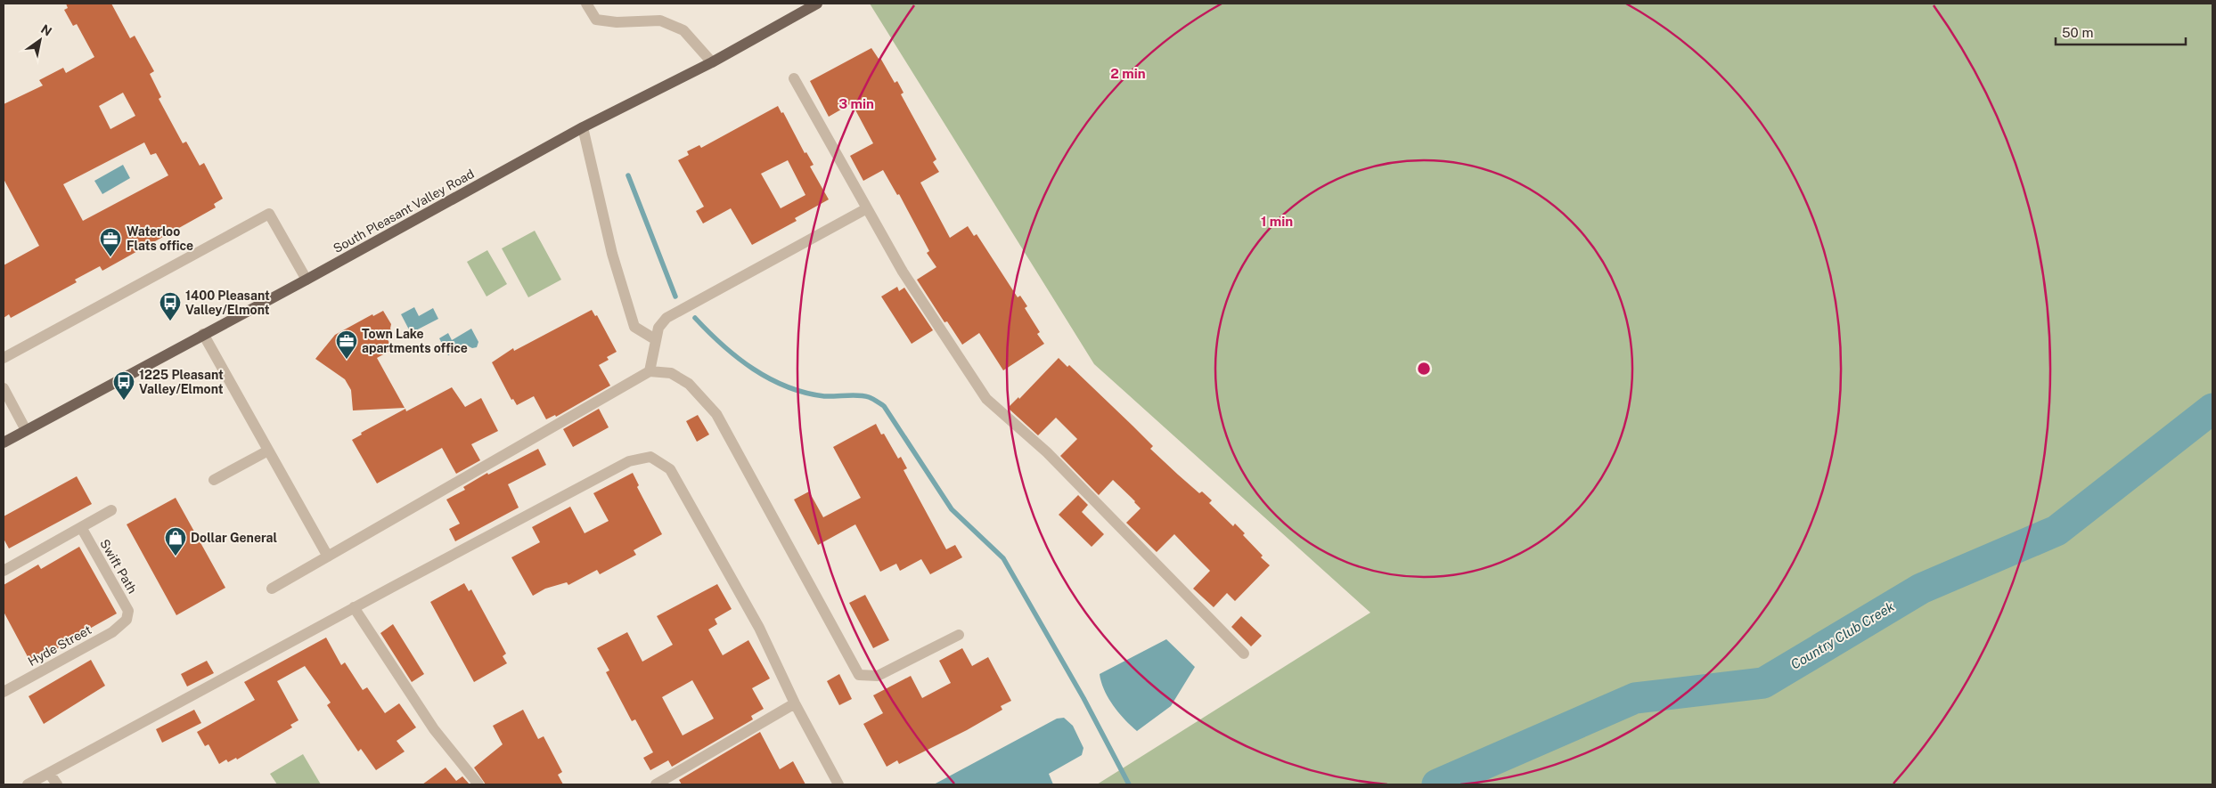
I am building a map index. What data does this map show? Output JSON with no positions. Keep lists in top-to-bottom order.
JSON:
{
  "streets": {
    "main road": ["South Pleasant Valley Road"],
    "lane": ["Swift Path", "Hyde Street"]
  },
  "crossings": [
    ["Swift Path", "Hyde Street"]
  ],
  "water": ["Country Club Creek"],
  "places": {
    "office": ["Waterloo Flats office", "Town Lake apartments office"],
    "bus stop": ["1400 Pleasant Valley/Elmont", "1225 Pleasant Valley/Elmont"],
    "shop": ["Dollar General"]
  },
  "scale_bar": "50 m",
  "north": "top right",
  "rings": ["2 min", "3 min", "1 min"]
}
